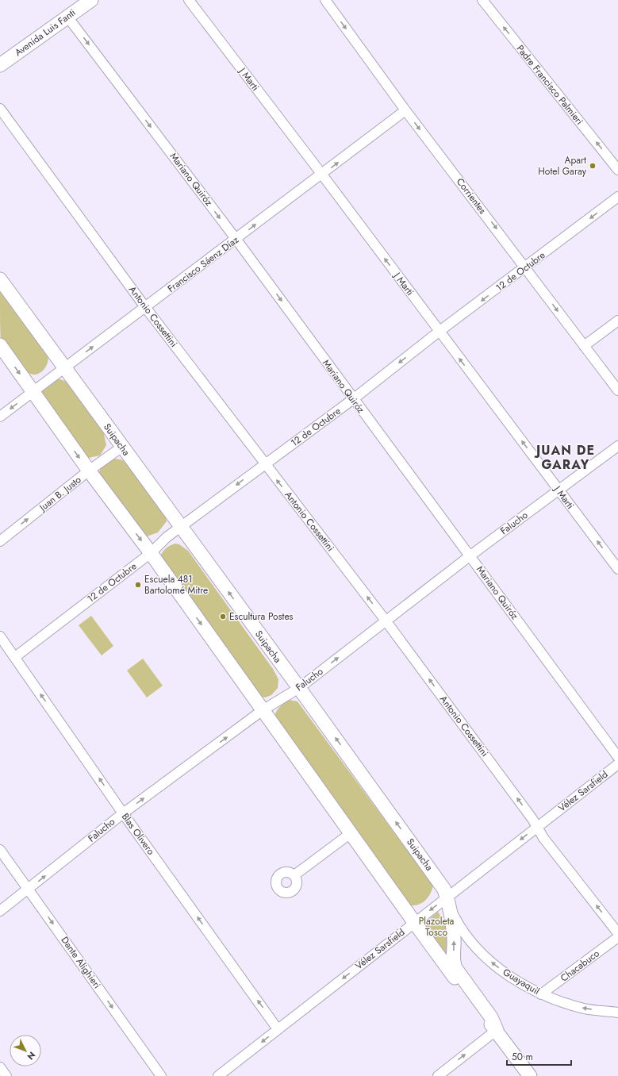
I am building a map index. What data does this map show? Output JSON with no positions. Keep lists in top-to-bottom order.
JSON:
{
  "streets": {
    "street": [
      "Avenida Luis Fanti",
      "J Marti",
      "Padre Francisco Palmieri",
      "Mariano Quiróz",
      "Corrientes",
      "Francisco Sáenz Díaz",
      "12 de Octubre",
      "Antonio Cossettini",
      "Suipacha",
      "Juan B. Justo",
      "Falucho",
      "Vélez Sarsfield",
      "Blas Olivero",
      "Dante Alighieri",
      "Chacabuco",
      "Guayaquil"
    ]
  },
  "crossings": [
    ["Avenida Luis Fanti", "Mariano Quiróz"],
    ["J Marti", "Francisco Sáenz Díaz"],
    ["J Marti", "12 de Octubre"],
    ["J Marti", "Falucho"],
    ["Mariano Quiróz", "Francisco Sáenz Díaz"],
    ["Mariano Quiróz", "12 de Octubre"],
    ["Mariano Quiróz", "Falucho"],
    ["Corrientes", "Francisco Sáenz Díaz"],
    ["Corrientes", "12 de Octubre"],
    ["Francisco Sáenz Díaz", "Antonio Cossettini"],
    ["Francisco Sáenz Díaz", "Suipacha"],
    ["12 de Octubre", "Antonio Cossettini"],
    ["12 de Octubre", "Suipacha"],
    ["12 de Octubre", "Blas Olivero"],
    ["Antonio Cossettini", "Falucho"],
    ["Antonio Cossettini", "Vélez Sarsfield"],
    ["Suipacha", "Juan B. Justo"],
    ["Suipacha", "Falucho"],
    ["Suipacha", "Vélez Sarsfield"],
    ["Suipacha", "Guayaquil"],
    ["Falucho", "Blas Olivero"],
    ["Falucho", "Dante Alighieri"],
    ["Vélez Sarsfield", "Blas Olivero"],
    ["Vélez Sarsfield", "Guayaquil"],
    ["Chacabuco", "Guayaquil"]
  ],
  "one_way": [
    "J Marti",
    "Padre Francisco Palmieri",
    "Mariano Quiróz",
    "Corrientes",
    "12 de Octubre",
    "Antonio Cossettini",
    "Juan B. Justo",
    "Falucho",
    "Vélez Sarsfield",
    "Blas Olivero",
    "Dante Alighieri",
    "Guayaquil"
  ],
  "districts": ["JUAN DE GARAY"],
  "parks": ["Plazoleta Tosco"],
  "places": ["Apart Hotel Garay", "Escuela 481 Bartolomé Mitre", "Escultura Postes"],
  "scale_bar": "50 m",
  "north": "bottom right"
}
